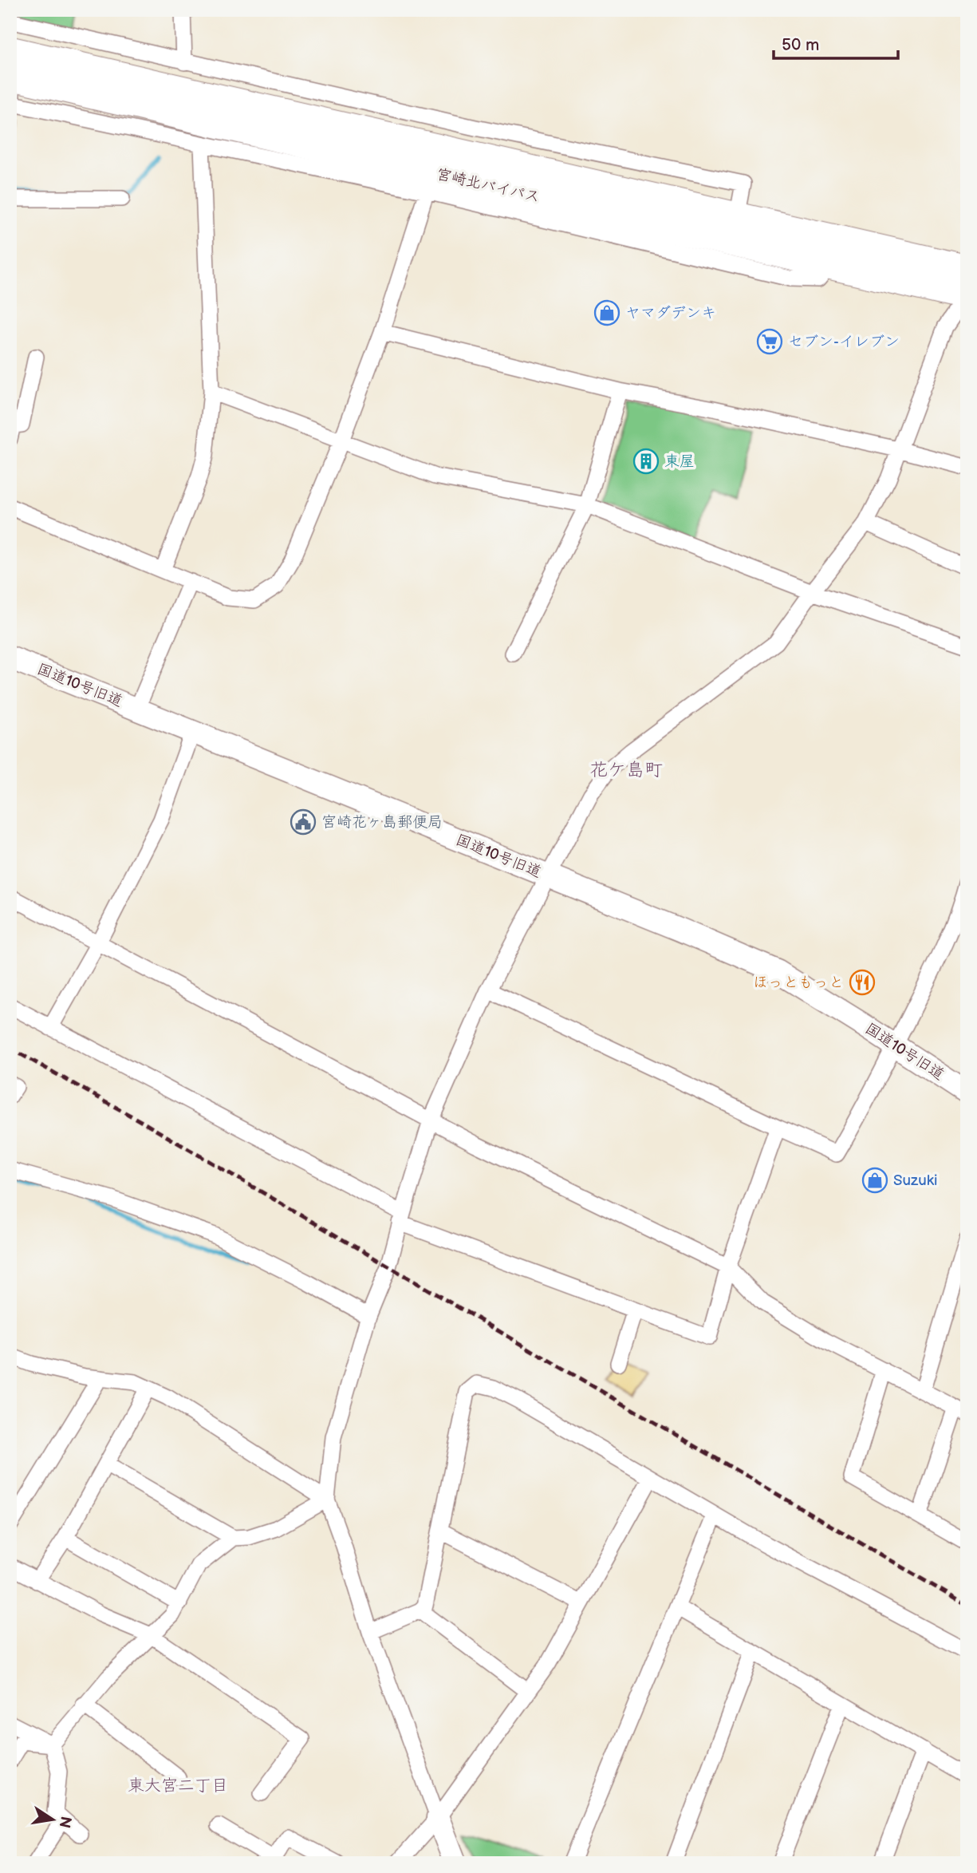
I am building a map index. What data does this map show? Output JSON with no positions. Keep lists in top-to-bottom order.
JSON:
{
  "streets": {
    "highway": ["宮崎北バイパス"],
    "street": ["国道10号旧道"]
  },
  "districts": ["花ケ島町", "東大宮二丁目"],
  "places": {
    "shop": ["ヤマダデンキ", "Suzuki"],
    "supermarket": ["セブン-イレブン"],
    "building": ["東屋"],
    "public building": ["宮崎花ヶ島郵便局"],
    "restaurant": ["ほっともっと"]
  },
  "scale_bar": "50 m",
  "north": "right"
}
